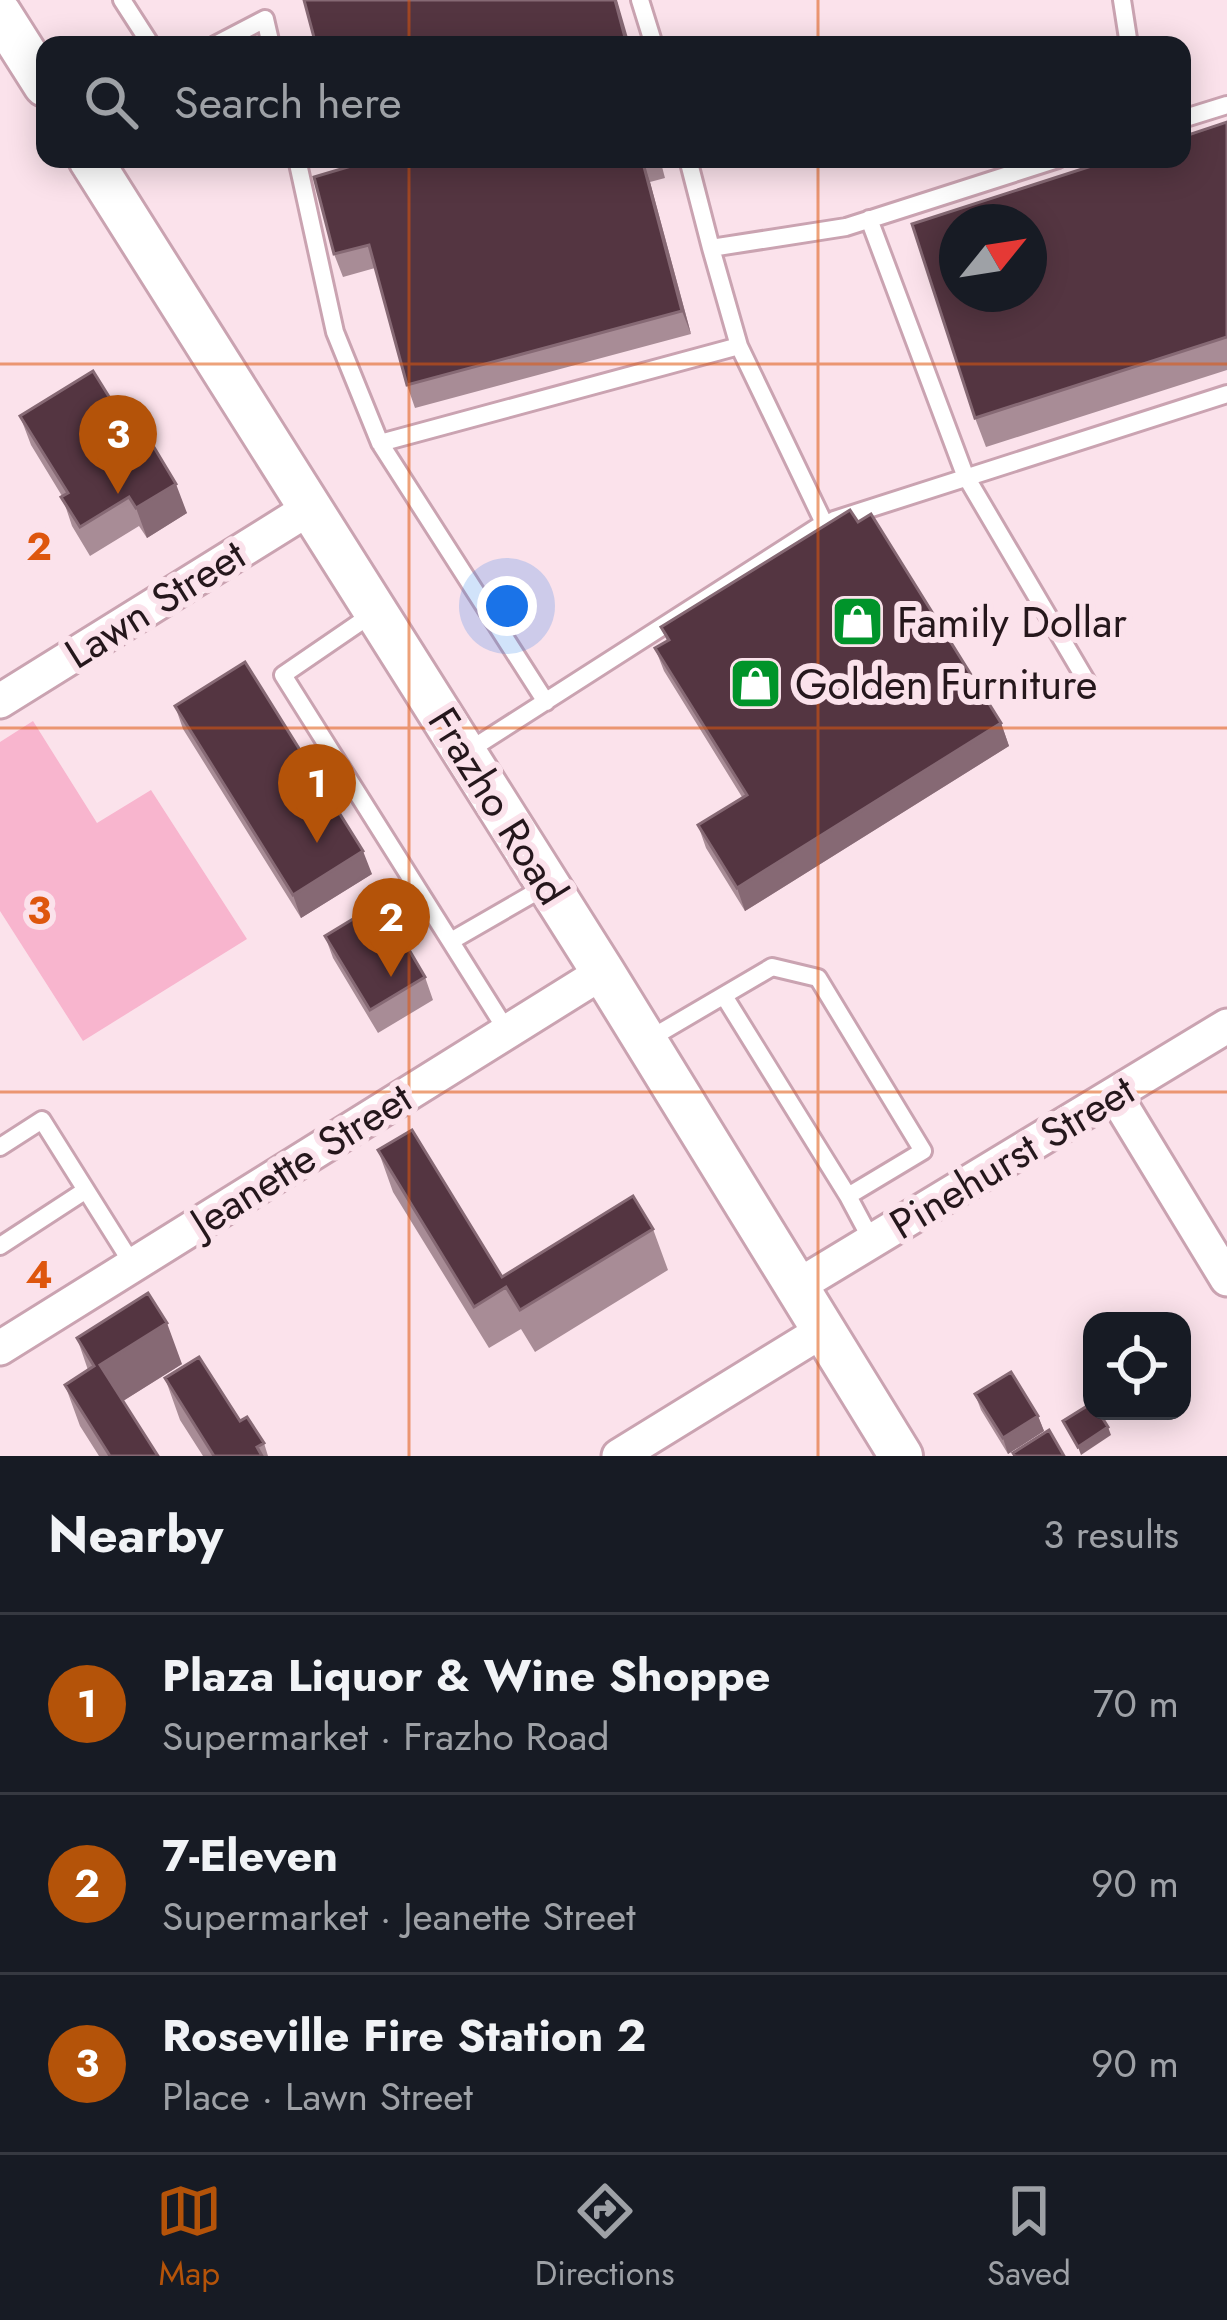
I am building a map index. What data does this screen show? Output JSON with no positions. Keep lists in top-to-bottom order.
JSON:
{
  "streets": {
    "street": [
      "Lawn Street",
      "Frazho Road",
      "Pinehurst Street",
      "Jeanette Street"
    ]
  },
  "crossings": [
    ["Lawn Street", "Frazho Road"],
    ["Frazho Road", "Pinehurst Street"],
    ["Frazho Road", "Jeanette Street"]
  ],
  "places": {
    "shop": ["Family Dollar", "Golden Furniture"]
  },
  "north": "top right",
  "page": {
    "search": "Search here",
    "pins": ["3", "1", "2"],
    "heading": ["Nearby", "3 results"],
    "list": [
      {
        "mark": "1",
        "name": "Plaza Liquor & Wine Shoppe",
        "note": "Supermarket · Frazho Road",
        "value": "70 m"
      },
      {
        "mark": "2",
        "name": "7-Eleven",
        "note": "Supermarket · Jeanette Street",
        "value": "90 m"
      },
      {
        "mark": "3",
        "name": "Roseville Fire Station 2",
        "note": "Place · Lawn Street",
        "value": "90 m"
      }
    ],
    "nav": ["Map", "Directions", "Saved"]
  },
  "grid": {
    "rows": ["2", "3", "4"]
  }
}
